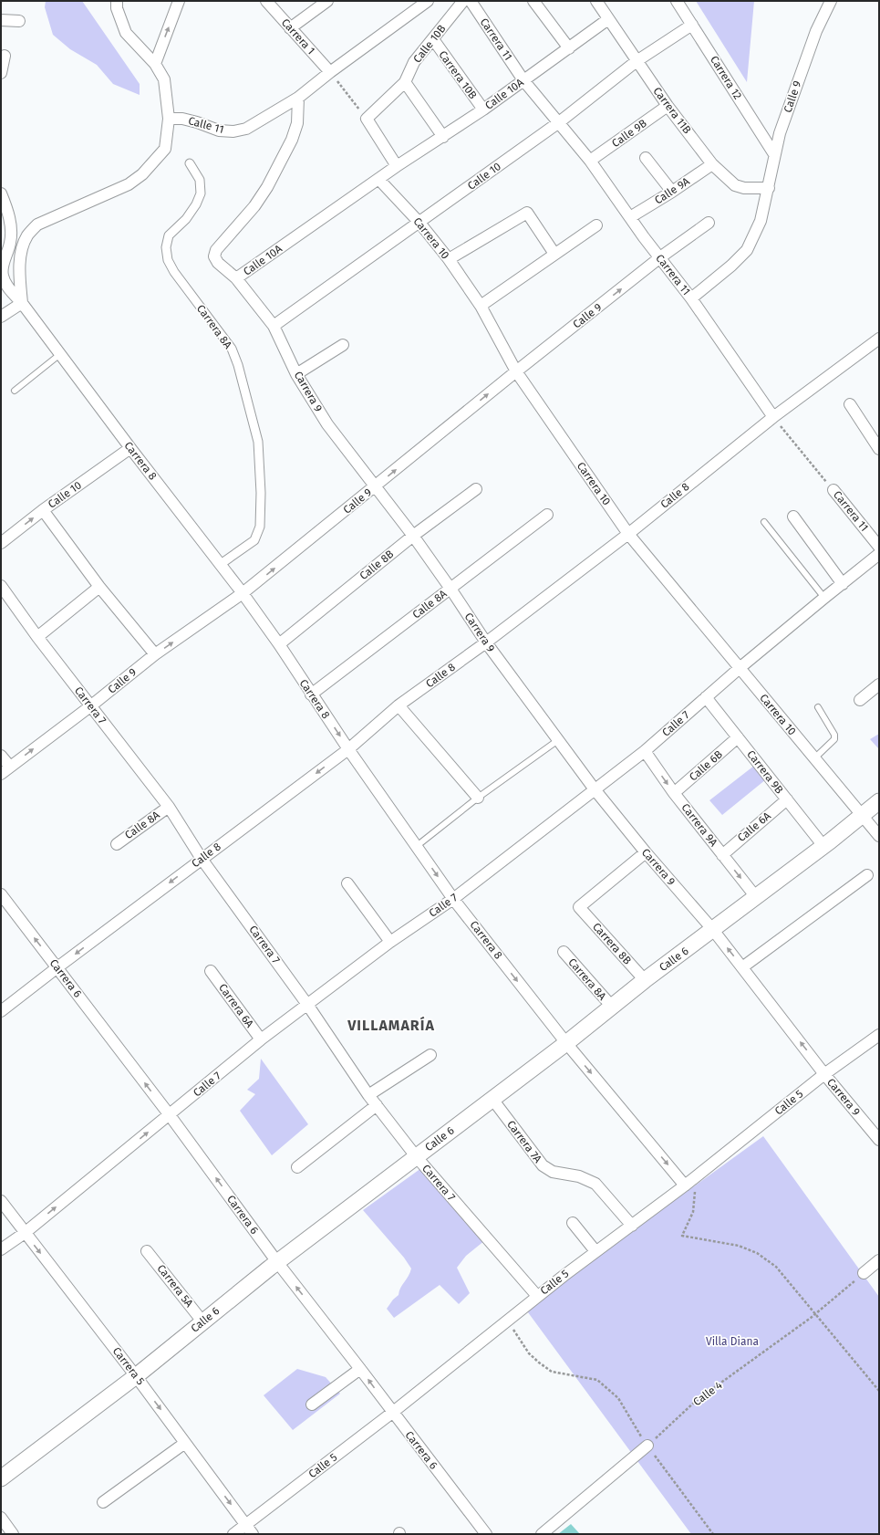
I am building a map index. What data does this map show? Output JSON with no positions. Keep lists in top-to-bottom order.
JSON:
{
  "streets": {
    "main road": ["Calle 6"],
    "street": [
      "Carrera 1",
      "Carrera 11",
      "Calle 10B",
      "Carrera 10B",
      "Carrera 12",
      "Calle 10A",
      "Calle 9",
      "Carrera 11B",
      "Calle 11",
      "Calle 9B",
      "Calle 10",
      "Calle 9A",
      "Carrera 10",
      "Carrera 8A",
      "Carrera 9",
      "Carrera 8",
      "Calle 8",
      "Calle 8B",
      "Calle 8A",
      "Carrera 7",
      "Calle 7",
      "Calle 6B",
      "Carrera 9B",
      "Carrera 9A",
      "Calle 6A",
      "Carrera 8B",
      "Carrera 6",
      "Carrera 6A",
      "Calle 5",
      "Carrera 7A",
      "Carrera 5A",
      "Carrera 5"
    ],
    "path": ["Calle 4"]
  },
  "crossings": [
    ["Carrera 1", "Calle 11"],
    ["Carrera 11", "Calle 10A"],
    ["Carrera 11", "Calle 9"],
    ["Carrera 11", "Calle 9B"],
    ["Carrera 11", "Calle 10"],
    ["Carrera 11", "Calle 9A"],
    ["Carrera 11", "Calle 8"],
    ["Calle 10B", "Carrera 10B"],
    ["Carrera 10B", "Calle 10A"],
    ["Carrera 12", "Calle 9"],
    ["Carrera 12", "Calle 10"],
    ["Calle 10A", "Carrera 11B"],
    ["Calle 10A", "Carrera 10"],
    ["Calle 10A", "Carrera 9"],
    ["Calle 9", "Carrera 11B"],
    ["Calle 9", "Carrera 10"],
    ["Calle 9", "Carrera 9"],
    ["Calle 9", "Carrera 8"],
    ["Calle 9", "Carrera 7"],
    ["Carrera 11B", "Calle 9B"],
    ["Carrera 11B", "Calle 10"],
    ["Carrera 11B", "Calle 9A"],
    ["Calle 11", "Carrera 9"],
    ["Calle 10", "Carrera 10"],
    ["Calle 10", "Carrera 9"],
    ["Calle 10", "Carrera 8"],
    ["Carrera 10", "Calle 8"],
    ["Carrera 10", "Calle 7"],
    ["Carrera 10", "Calle 6"],
    ["Carrera 8A", "Carrera 8"],
    ["Carrera 8A", "Calle 6"],
    ["Carrera 9", "Calle 8"],
    ["Carrera 9", "Calle 8B"],
    ["Carrera 9", "Calle 8A"],
    ["Carrera 9", "Calle 7"],
    ["Carrera 9", "Carrera 8B"],
    ["Carrera 9", "Calle 6"],
    ["Carrera 9", "Calle 5"],
    ["Carrera 8", "Calle 8"],
    ["Carrera 8", "Calle 8B"],
    ["Carrera 8", "Calle 8A"],
    ["Carrera 8", "Calle 7"],
    ["Carrera 8", "Calle 6"],
    ["Carrera 8", "Calle 5"],
    ["Calle 8", "Carrera 7"],
    ["Calle 8", "Carrera 6"],
    ["Calle 8A", "Carrera 7"],
    ["Carrera 7", "Calle 7"],
    ["Carrera 7", "Calle 6"],
    ["Carrera 7", "Calle 5"],
    ["Calle 7", "Carrera 9B"],
    ["Calle 7", "Carrera 9A"],
    ["Calle 7", "Carrera 6"],
    ["Calle 7", "Carrera 6A"],
    ["Calle 7", "Carrera 5"],
    ["Calle 6B", "Carrera 9B"],
    ["Calle 6B", "Carrera 9A"],
    ["Carrera 9B", "Calle 6A"],
    ["Carrera 9B", "Calle 6"],
    ["Carrera 9A", "Calle 6A"],
    ["Carrera 9A", "Calle 6"],
    ["Carrera 8B", "Calle 6"],
    ["Calle 6", "Carrera 6"],
    ["Calle 6", "Carrera 7A"],
    ["Calle 6", "Carrera 5A"],
    ["Calle 6", "Carrera 5"],
    ["Carrera 6", "Calle 5"],
    ["Calle 5", "Carrera 7A"],
    ["Calle 5", "Carrera 5"]
  ],
  "one_way": [
    "Calle 9",
    "Carrera 8",
    "Carrera 9A",
    "Carrera 6",
    "Carrera 5"
  ],
  "districts": ["VILLAMARÍA"],
  "parks": ["Villa Diana"]
}
